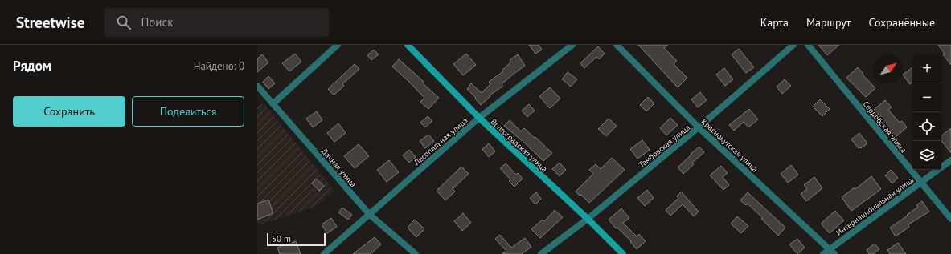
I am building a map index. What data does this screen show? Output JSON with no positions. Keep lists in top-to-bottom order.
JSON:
{
  "streets": {
    "street": [
      "Сердобская улица",
      "Лесопильная улица",
      "Волгоградская улица",
      "Краснокутская улица",
      "Тамбовская улица",
      "Дачная улица",
      "Интернациональная улица"
    ]
  },
  "crossings": [
    ["Сердобская улица", "Интернациональная улица"],
    ["Лесопильная улица", "Волгоградская улица"],
    ["Лесопильная улица", "Дачная улица"],
    ["Волгоградская улица", "Тамбовская улица"],
    ["Краснокутская улица", "Тамбовская улица"],
    ["Краснокутская улица", "Интернациональная улица"]
  ],
  "scale_bar": "50 m",
  "north": "top right",
  "page": {
    "header": "Streetwise",
    "search": "Поиск",
    "nav": ["Карта", "Маршрут", "Сохранённые"],
    "heading": ["Рядом", "Найдено: 0"],
    "map_buttons": ["+", "−"],
    "buttons": ["Сохранить", "Поделиться"],
    "scale": "50 m"
  }
}
